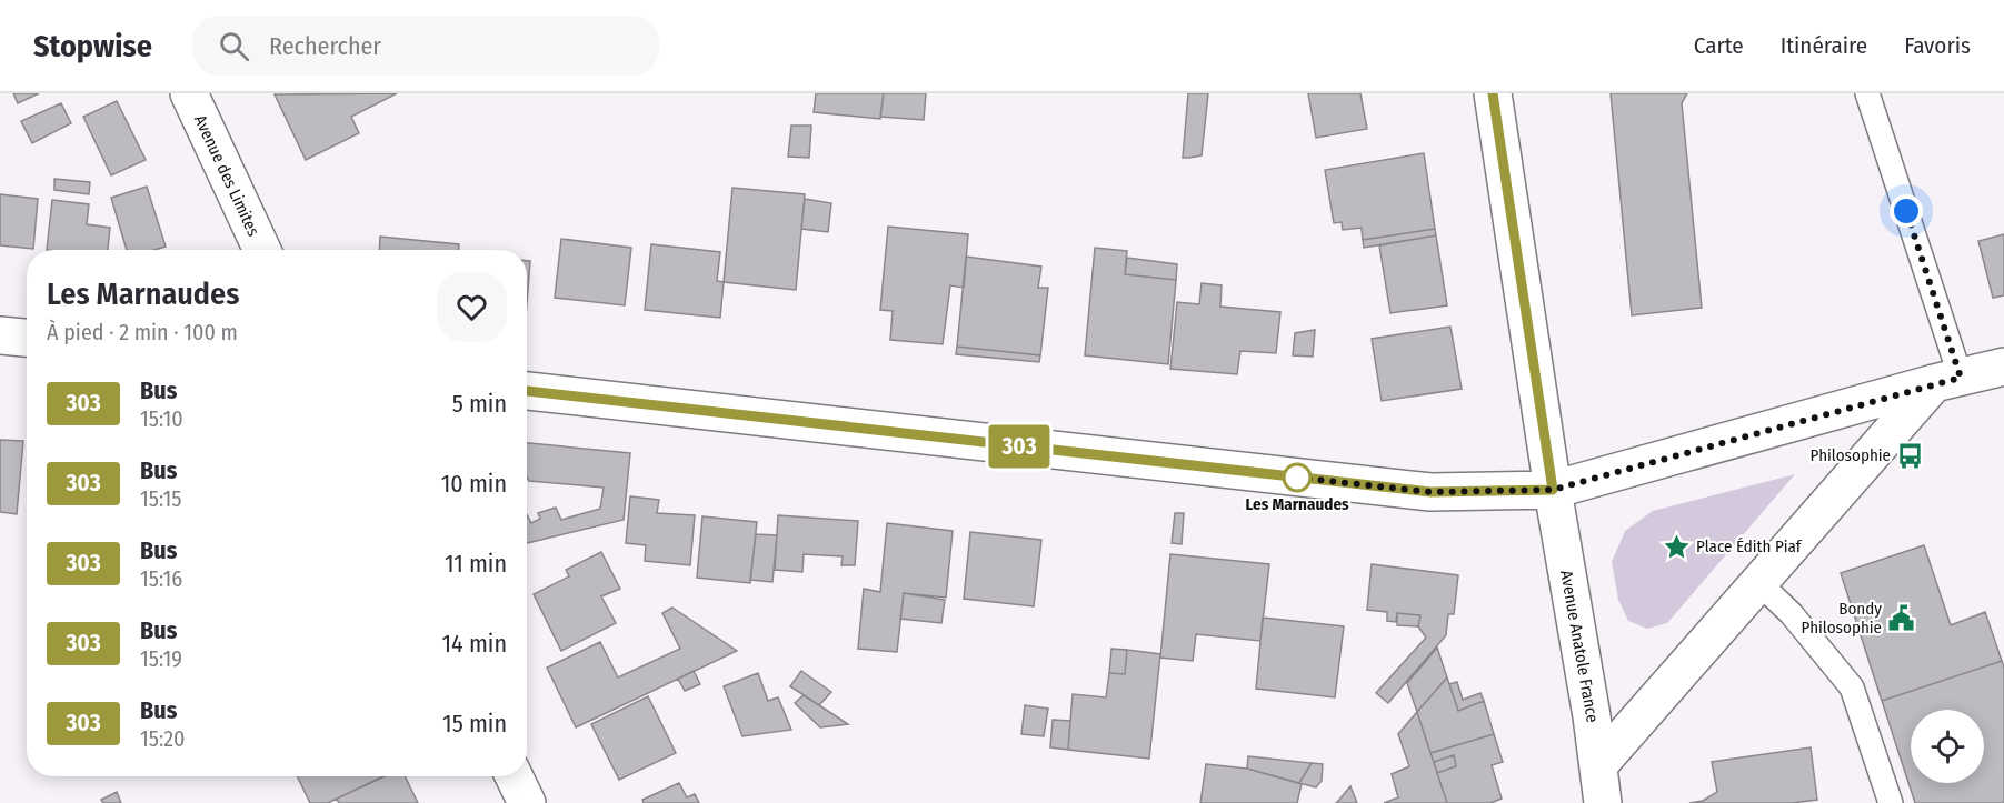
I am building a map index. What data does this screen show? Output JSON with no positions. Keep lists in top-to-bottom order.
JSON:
{
  "streets": {
    "street": ["Avenue des Limites", "Avenue Anatole France"]
  },
  "places": {
    "bus stop": ["Philosophie"],
    "other": ["Les Marnaudes"],
    "place": ["Place Édith Piaf"],
    "public building": ["Bondy Philosophie"]
  },
  "lines": ["bus line 303"],
  "page": {
    "header": "Stopwise",
    "search": "Rechercher",
    "nav": ["Carte", "Itinéraire", "Favoris"],
    "on_map": "303",
    "heading": ["Les Marnaudes", "À pied · 2 min · 100 m"],
    "list": [
      {
        "mark": "303",
        "name": "Bus",
        "note": "15:10",
        "value": "5 min"
      },
      {
        "mark": "303",
        "name": "Bus",
        "note": "15:15",
        "value": "10 min"
      },
      {
        "mark": "303",
        "name": "Bus",
        "note": "15:16",
        "value": "11 min"
      },
      {
        "mark": "303",
        "name": "Bus",
        "note": "15:19",
        "value": "14 min"
      },
      {
        "mark": "303",
        "name": "Bus",
        "note": "15:20",
        "value": "15 min"
      }
    ]
  }
}
